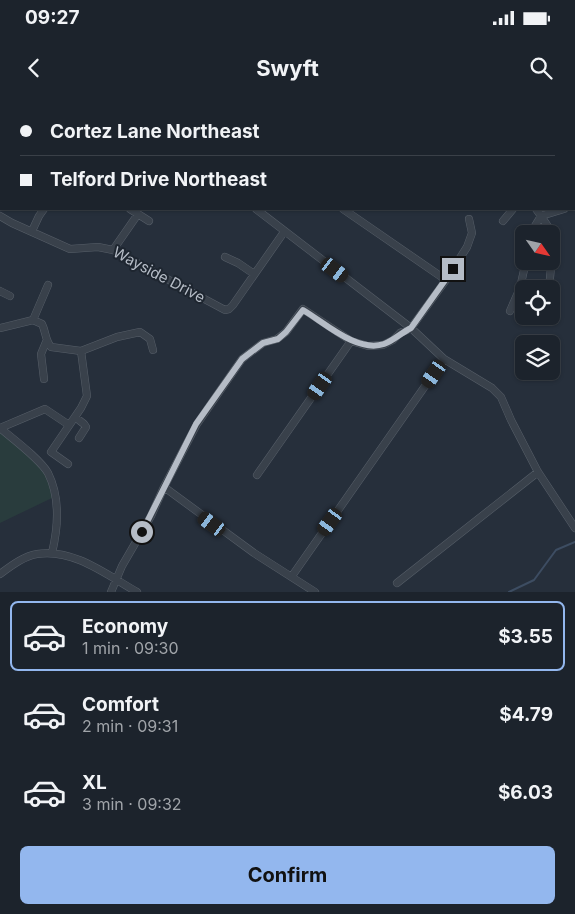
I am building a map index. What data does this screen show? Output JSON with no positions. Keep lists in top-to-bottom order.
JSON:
{
  "streets": {
    "street": ["Wayside Drive"]
  },
  "north": "bottom right",
  "page": {
    "status": "09:27",
    "header": "Swyft",
    "banner": ["Cortez Lane Northeast", "Telford Drive Northeast"],
    "list": [
      {
        "name": "Economy",
        "note": "1 min · 09:30",
        "value": "$3.55"
      },
      {
        "name": "Comfort",
        "note": "2 min · 09:31",
        "value": "$4.79"
      },
      {
        "name": "XL",
        "note": "3 min · 09:32",
        "value": "$6.03"
      }
    ],
    "buttons": "Confirm"
  }
}
